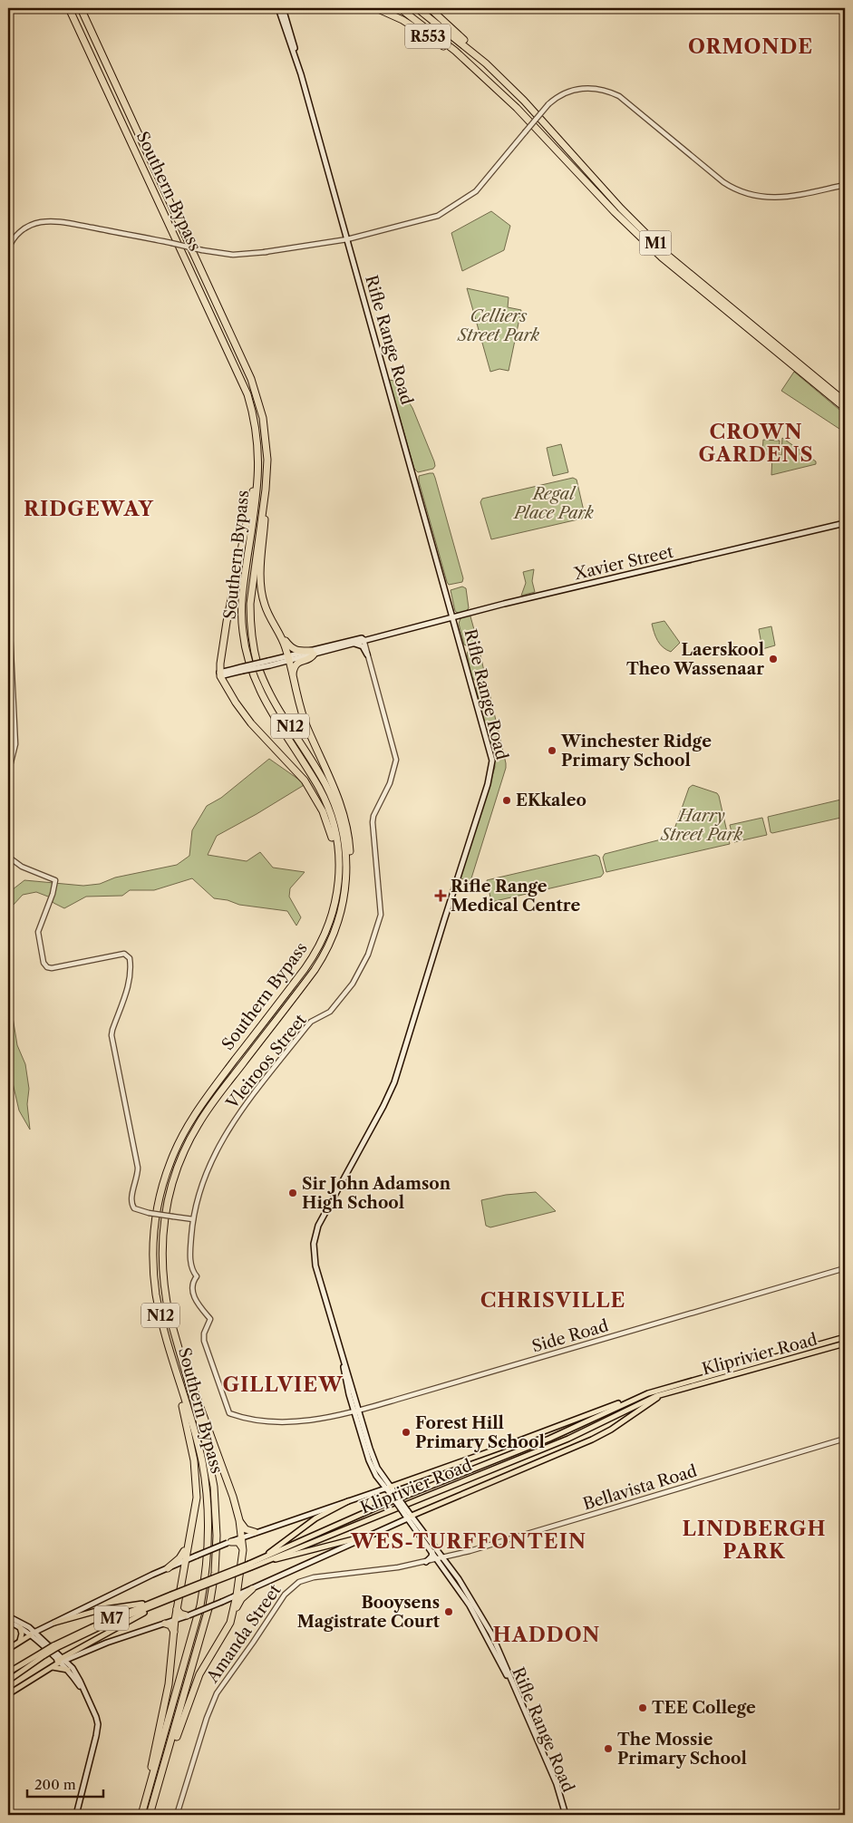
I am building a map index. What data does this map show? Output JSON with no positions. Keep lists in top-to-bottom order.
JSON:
{
  "streets": {
    "highway": [
      "R553",
      "Southern Bypass",
      "M1",
      "N12"
    ],
    "main road": [
      "Rifle Range Road",
      "Xavier Street",
      "Kliprivier Road",
      "M7"
    ],
    "street": [
      "Vleiroos Street",
      "Side Road",
      "Bellavista Road",
      "Amanda Street"
    ]
  },
  "crossings": [
    ["R553", "M1"],
    ["Rifle Range Road", "Xavier Street"],
    ["Rifle Range Road", "Side Road"],
    ["Rifle Range Road", "Bellavista Road"],
    ["Rifle Range Road", "Amanda Street"],
    ["Xavier Street", "Vleiroos Street"],
    ["Vleiroos Street", "Side Road"],
    ["Bellavista Road", "Amanda Street"]
  ],
  "districts": [
    "ORMONDE",
    "CROWN GARDENS",
    "RIDGEWAY",
    "CHRISVILLE",
    "GILLVIEW",
    "LINDBERGH PARK",
    "WES-TURFFONTEIN",
    "HADDON"
  ],
  "parks": ["Celliers Street Park", "Regal Place Park", "Harry Street Park"],
  "places": {
    "other": [
      "Laerskool Theo Wassenaar",
      "Winchester Ridge Primary School",
      "EKkaleo",
      "Sir John Adamson High School",
      "Forest Hill Primary School",
      "Booysens Magistrate Court",
      "TEE College",
      "The Mossie Primary School"
    ],
    "health": ["Rifle Range Medical Centre"]
  },
  "scale_bar": "200 m"
}
